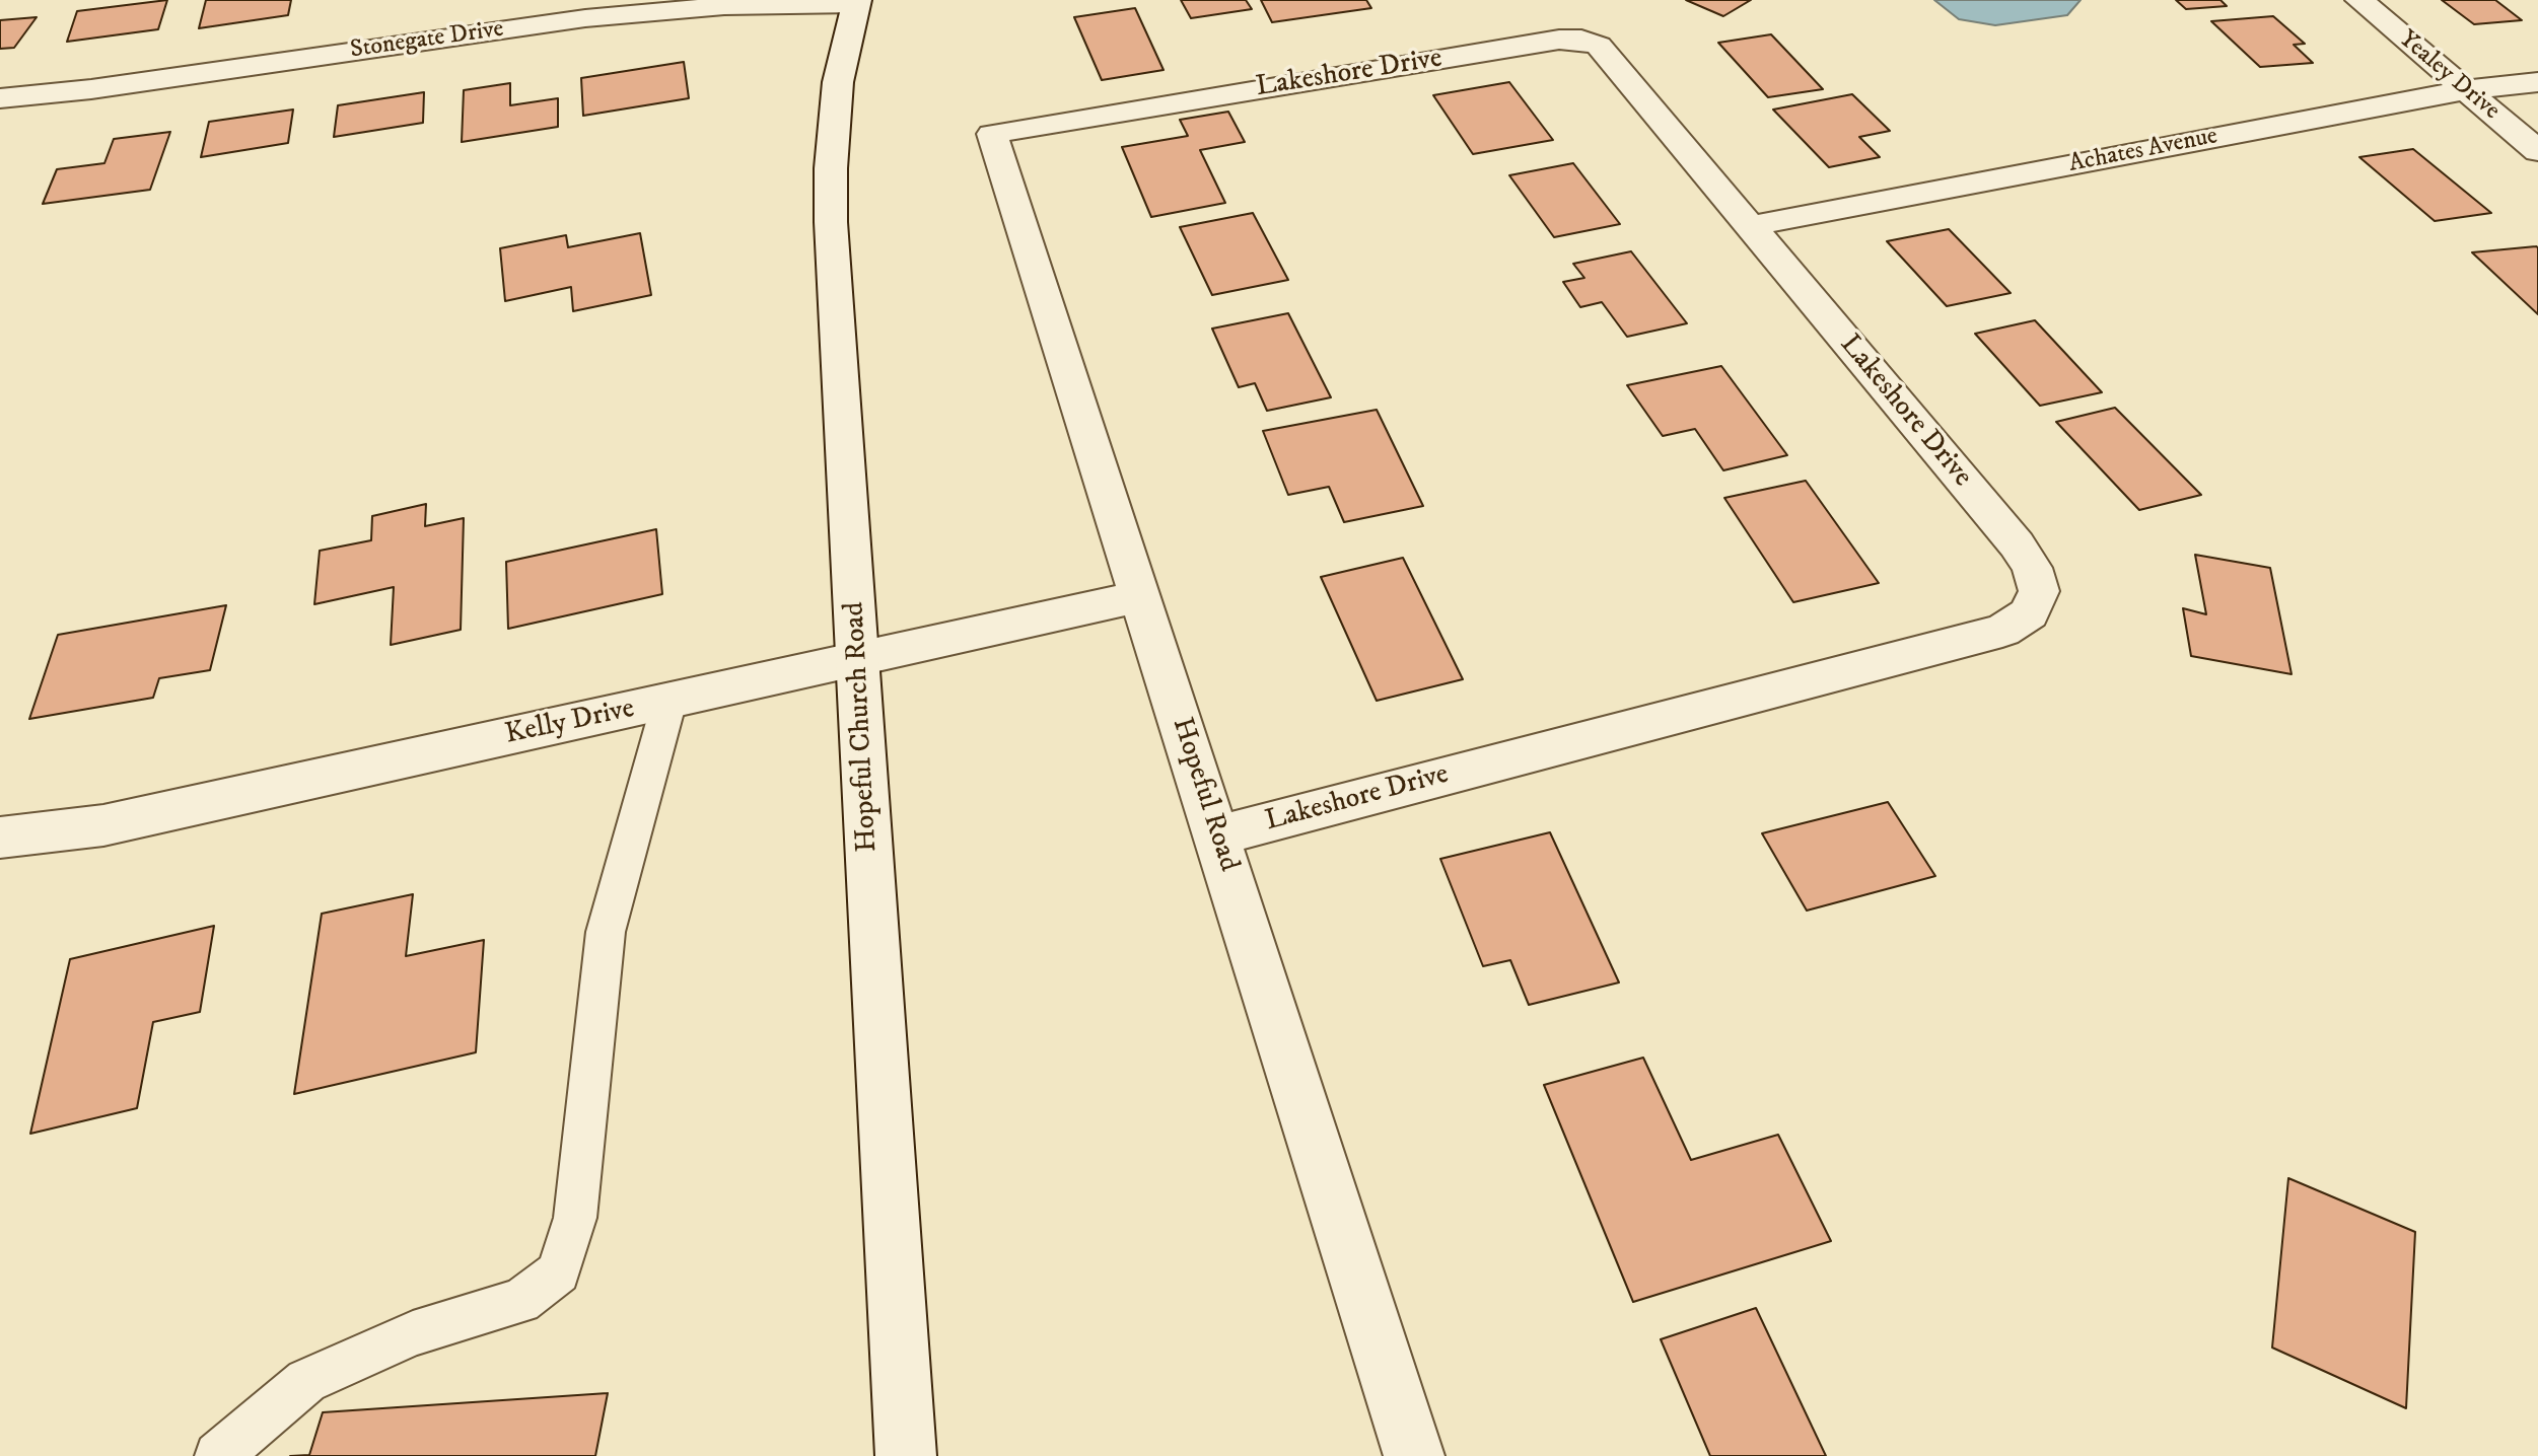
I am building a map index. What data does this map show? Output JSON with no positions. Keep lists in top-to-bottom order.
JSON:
{
  "streets": {
    "street": [
      "Stonegate Drive",
      "Lakeshore Drive",
      "Yealey Drive",
      "Achates Avenue",
      "Kelly Drive",
      "Hopeful Church Road",
      "Hopeful Road"
    ]
  },
  "crossings": [
    ["Stonegate Drive", "Hopeful Church Road"],
    ["Lakeshore Drive", "Achates Avenue"],
    ["Lakeshore Drive", "Hopeful Road"],
    ["Yealey Drive", "Achates Avenue"],
    ["Kelly Drive", "Hopeful Church Road"],
    ["Kelly Drive", "Hopeful Road"]
  ]
}
